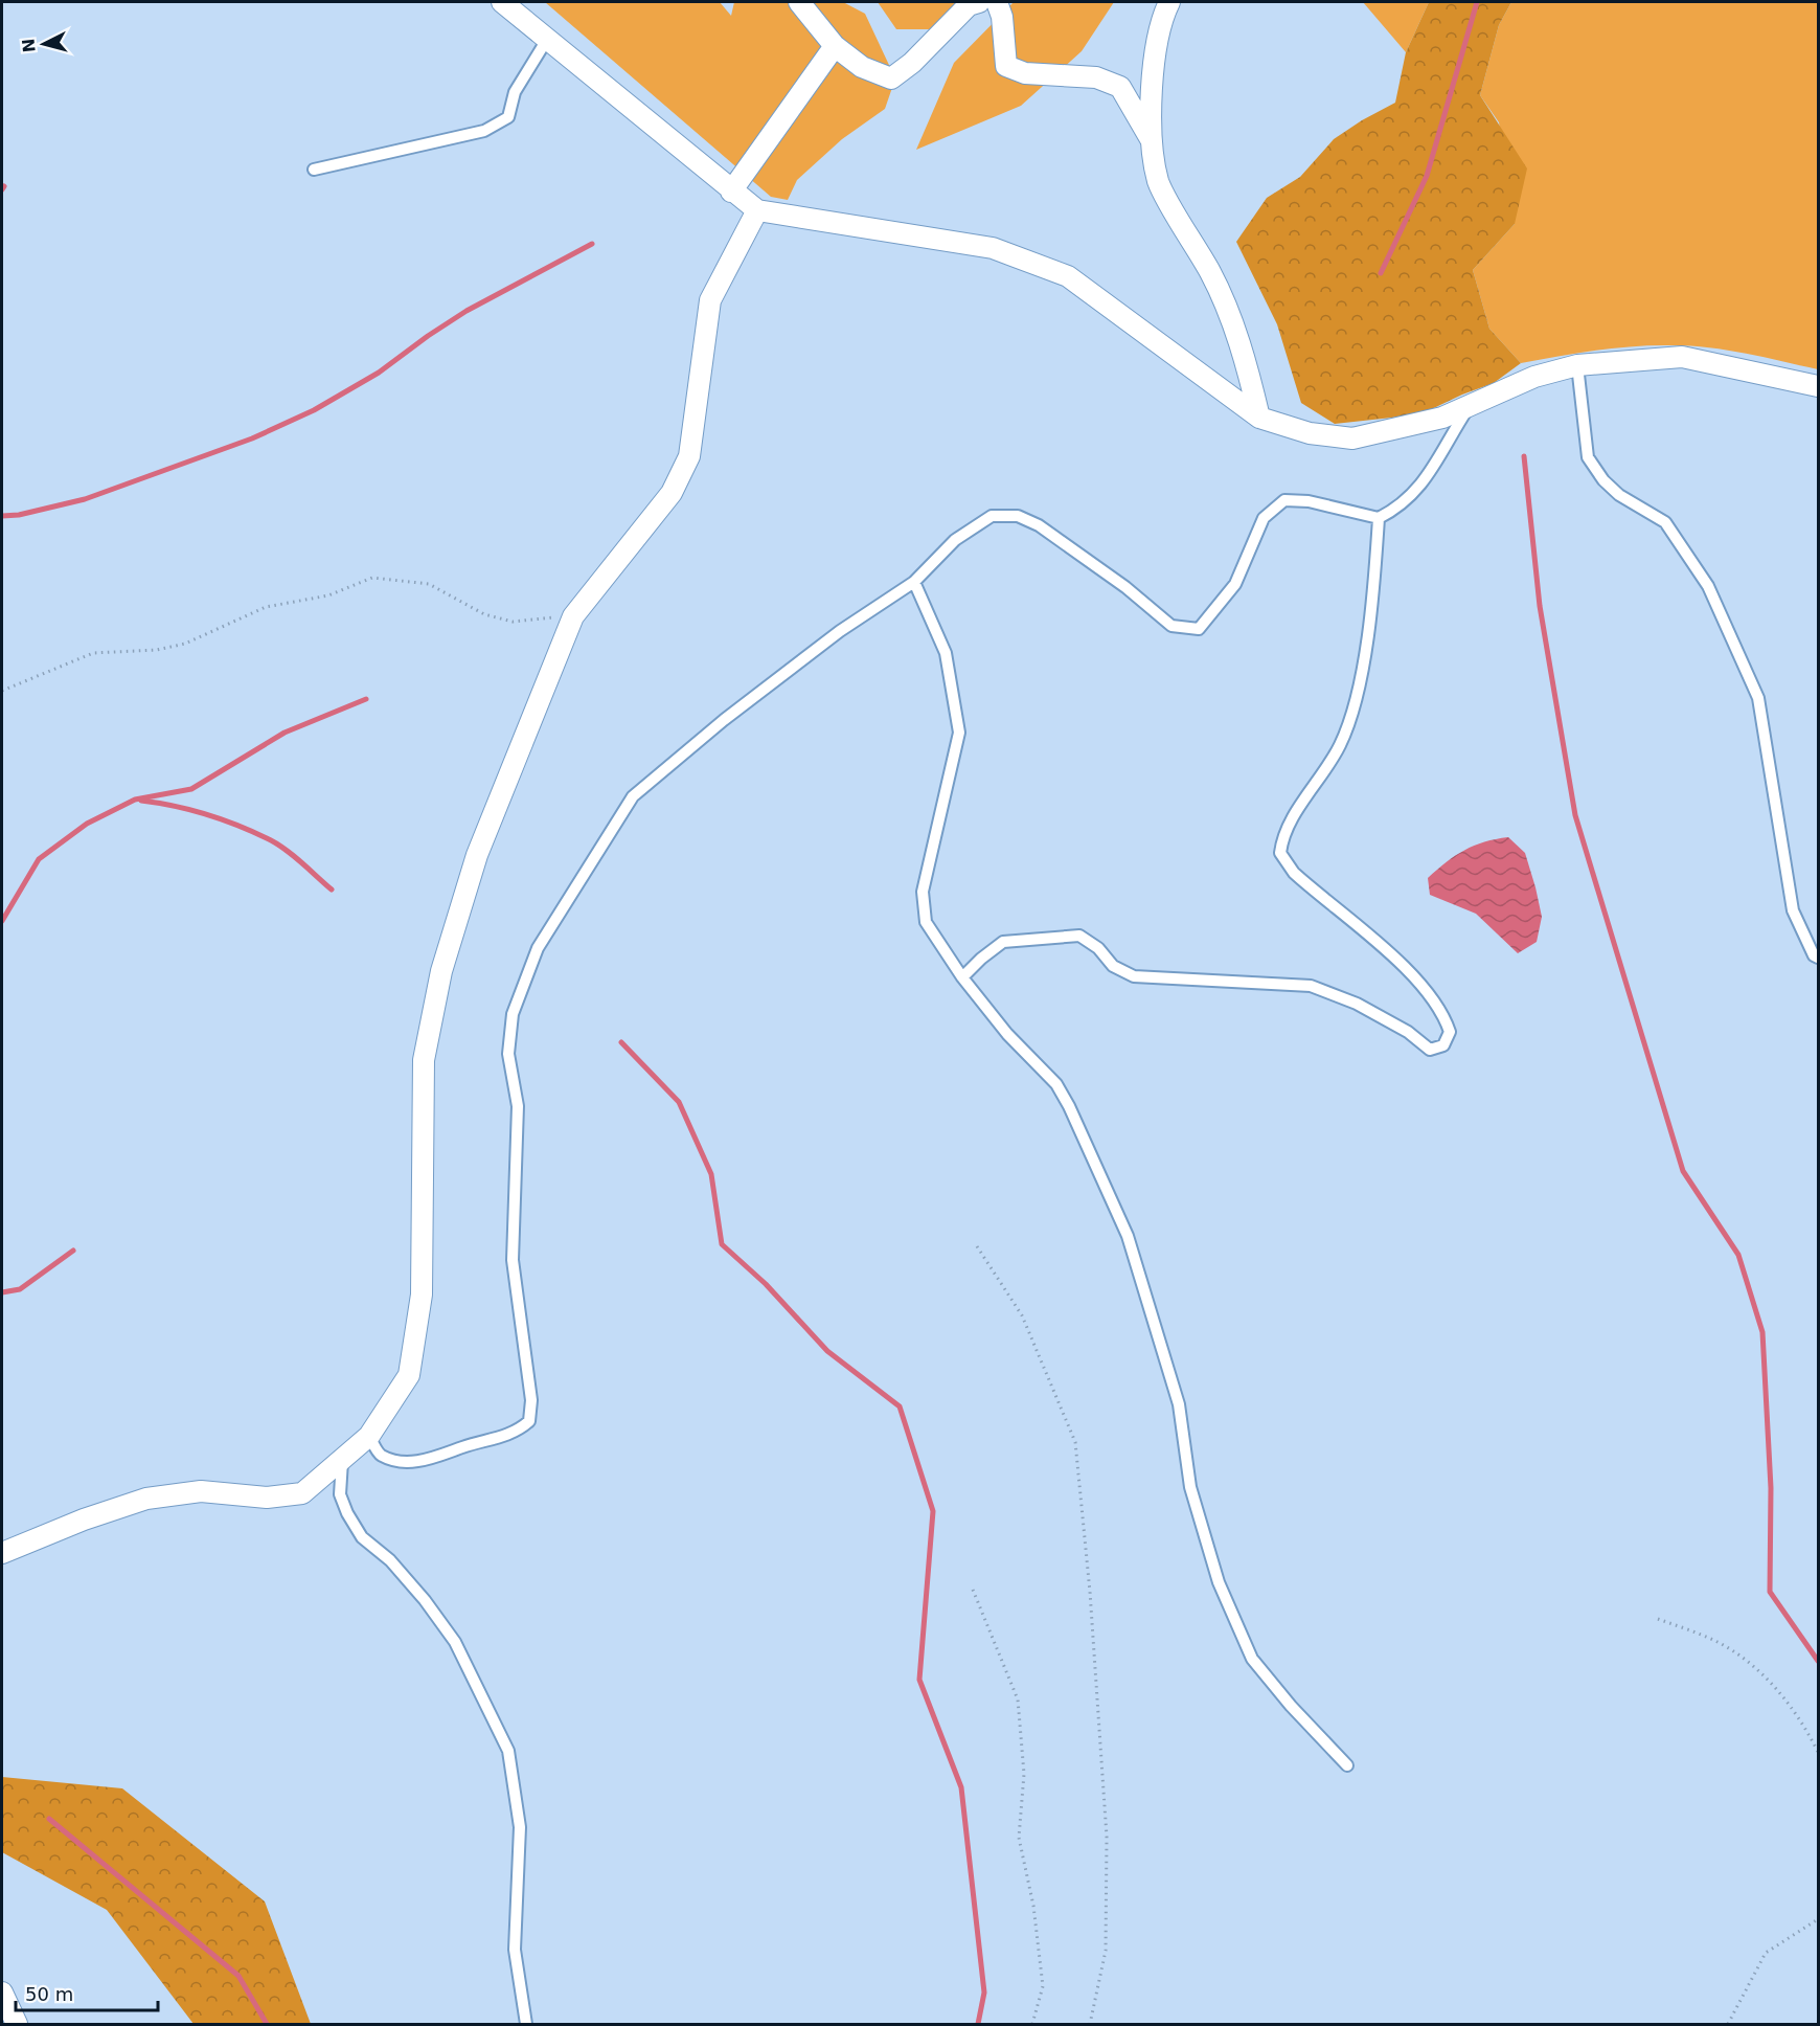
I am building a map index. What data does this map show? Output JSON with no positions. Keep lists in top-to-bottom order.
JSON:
{
  "scale_bar": "50 m",
  "north": "left"
}
